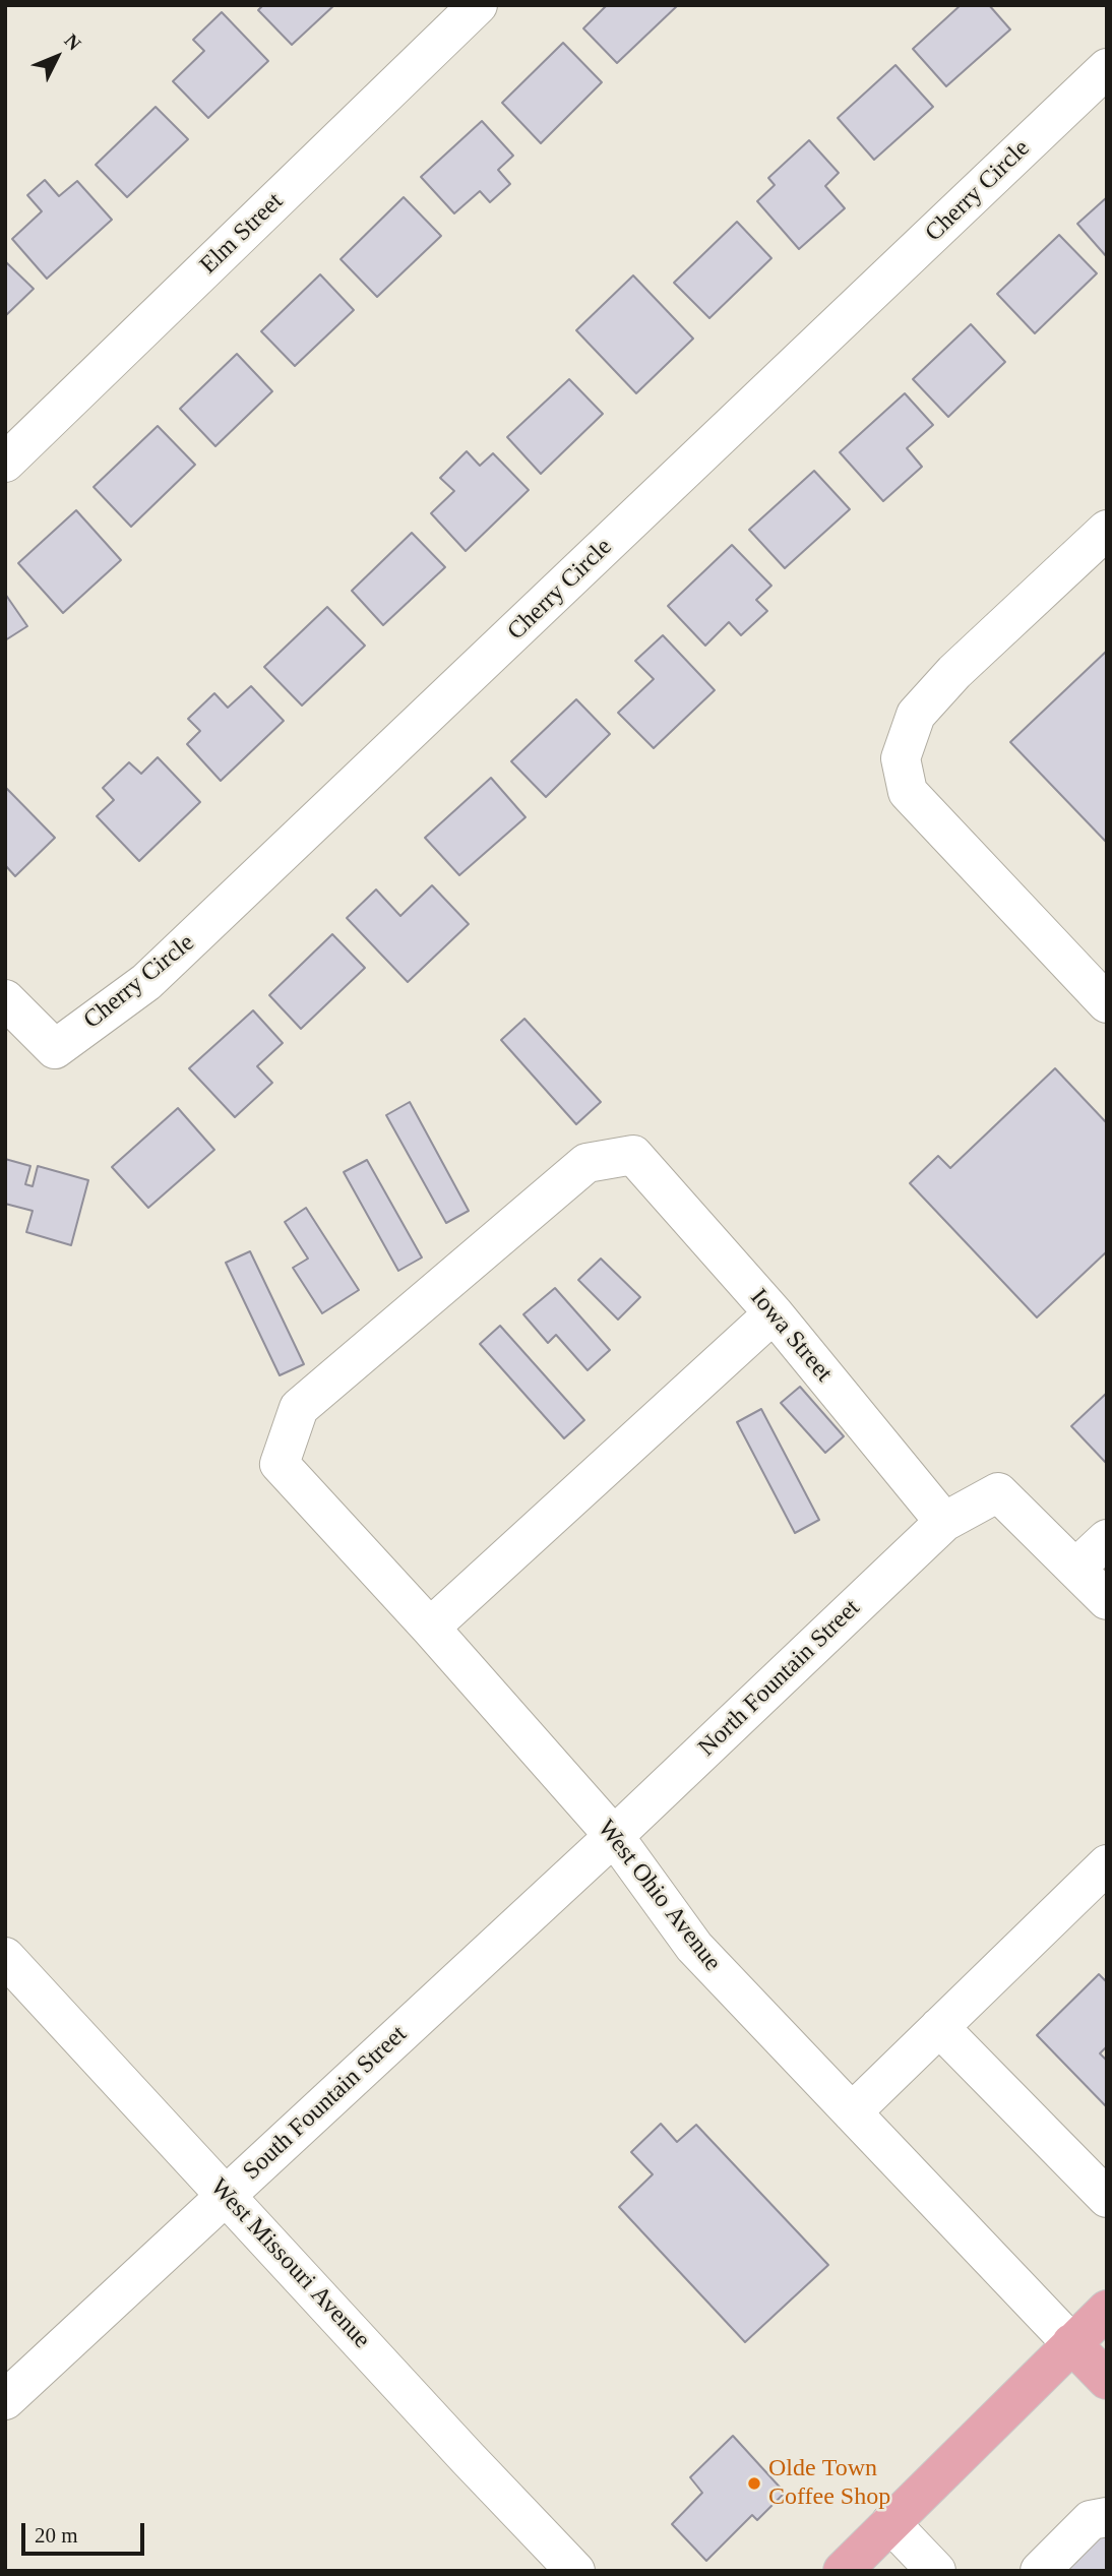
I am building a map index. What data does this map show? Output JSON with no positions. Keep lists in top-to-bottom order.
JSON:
{
  "streets": {
    "main road": ["West Ohio Avenue"],
    "street": [
      "Cherry Circle",
      "Elm Street",
      "Iowa Street",
      "North Fountain Street",
      "South Fountain Street",
      "West Missouri Avenue"
    ]
  },
  "crossings": [
    ["Iowa Street", "North Fountain Street"],
    ["Iowa Street", "West Ohio Avenue"],
    ["North Fountain Street", "West Ohio Avenue"],
    ["North Fountain Street", "South Fountain Street"],
    ["West Ohio Avenue", "South Fountain Street"],
    ["South Fountain Street", "West Missouri Avenue"]
  ],
  "places": ["Olde Town Coffee Shop"],
  "scale_bar": "20 m",
  "north": "top right"
}
